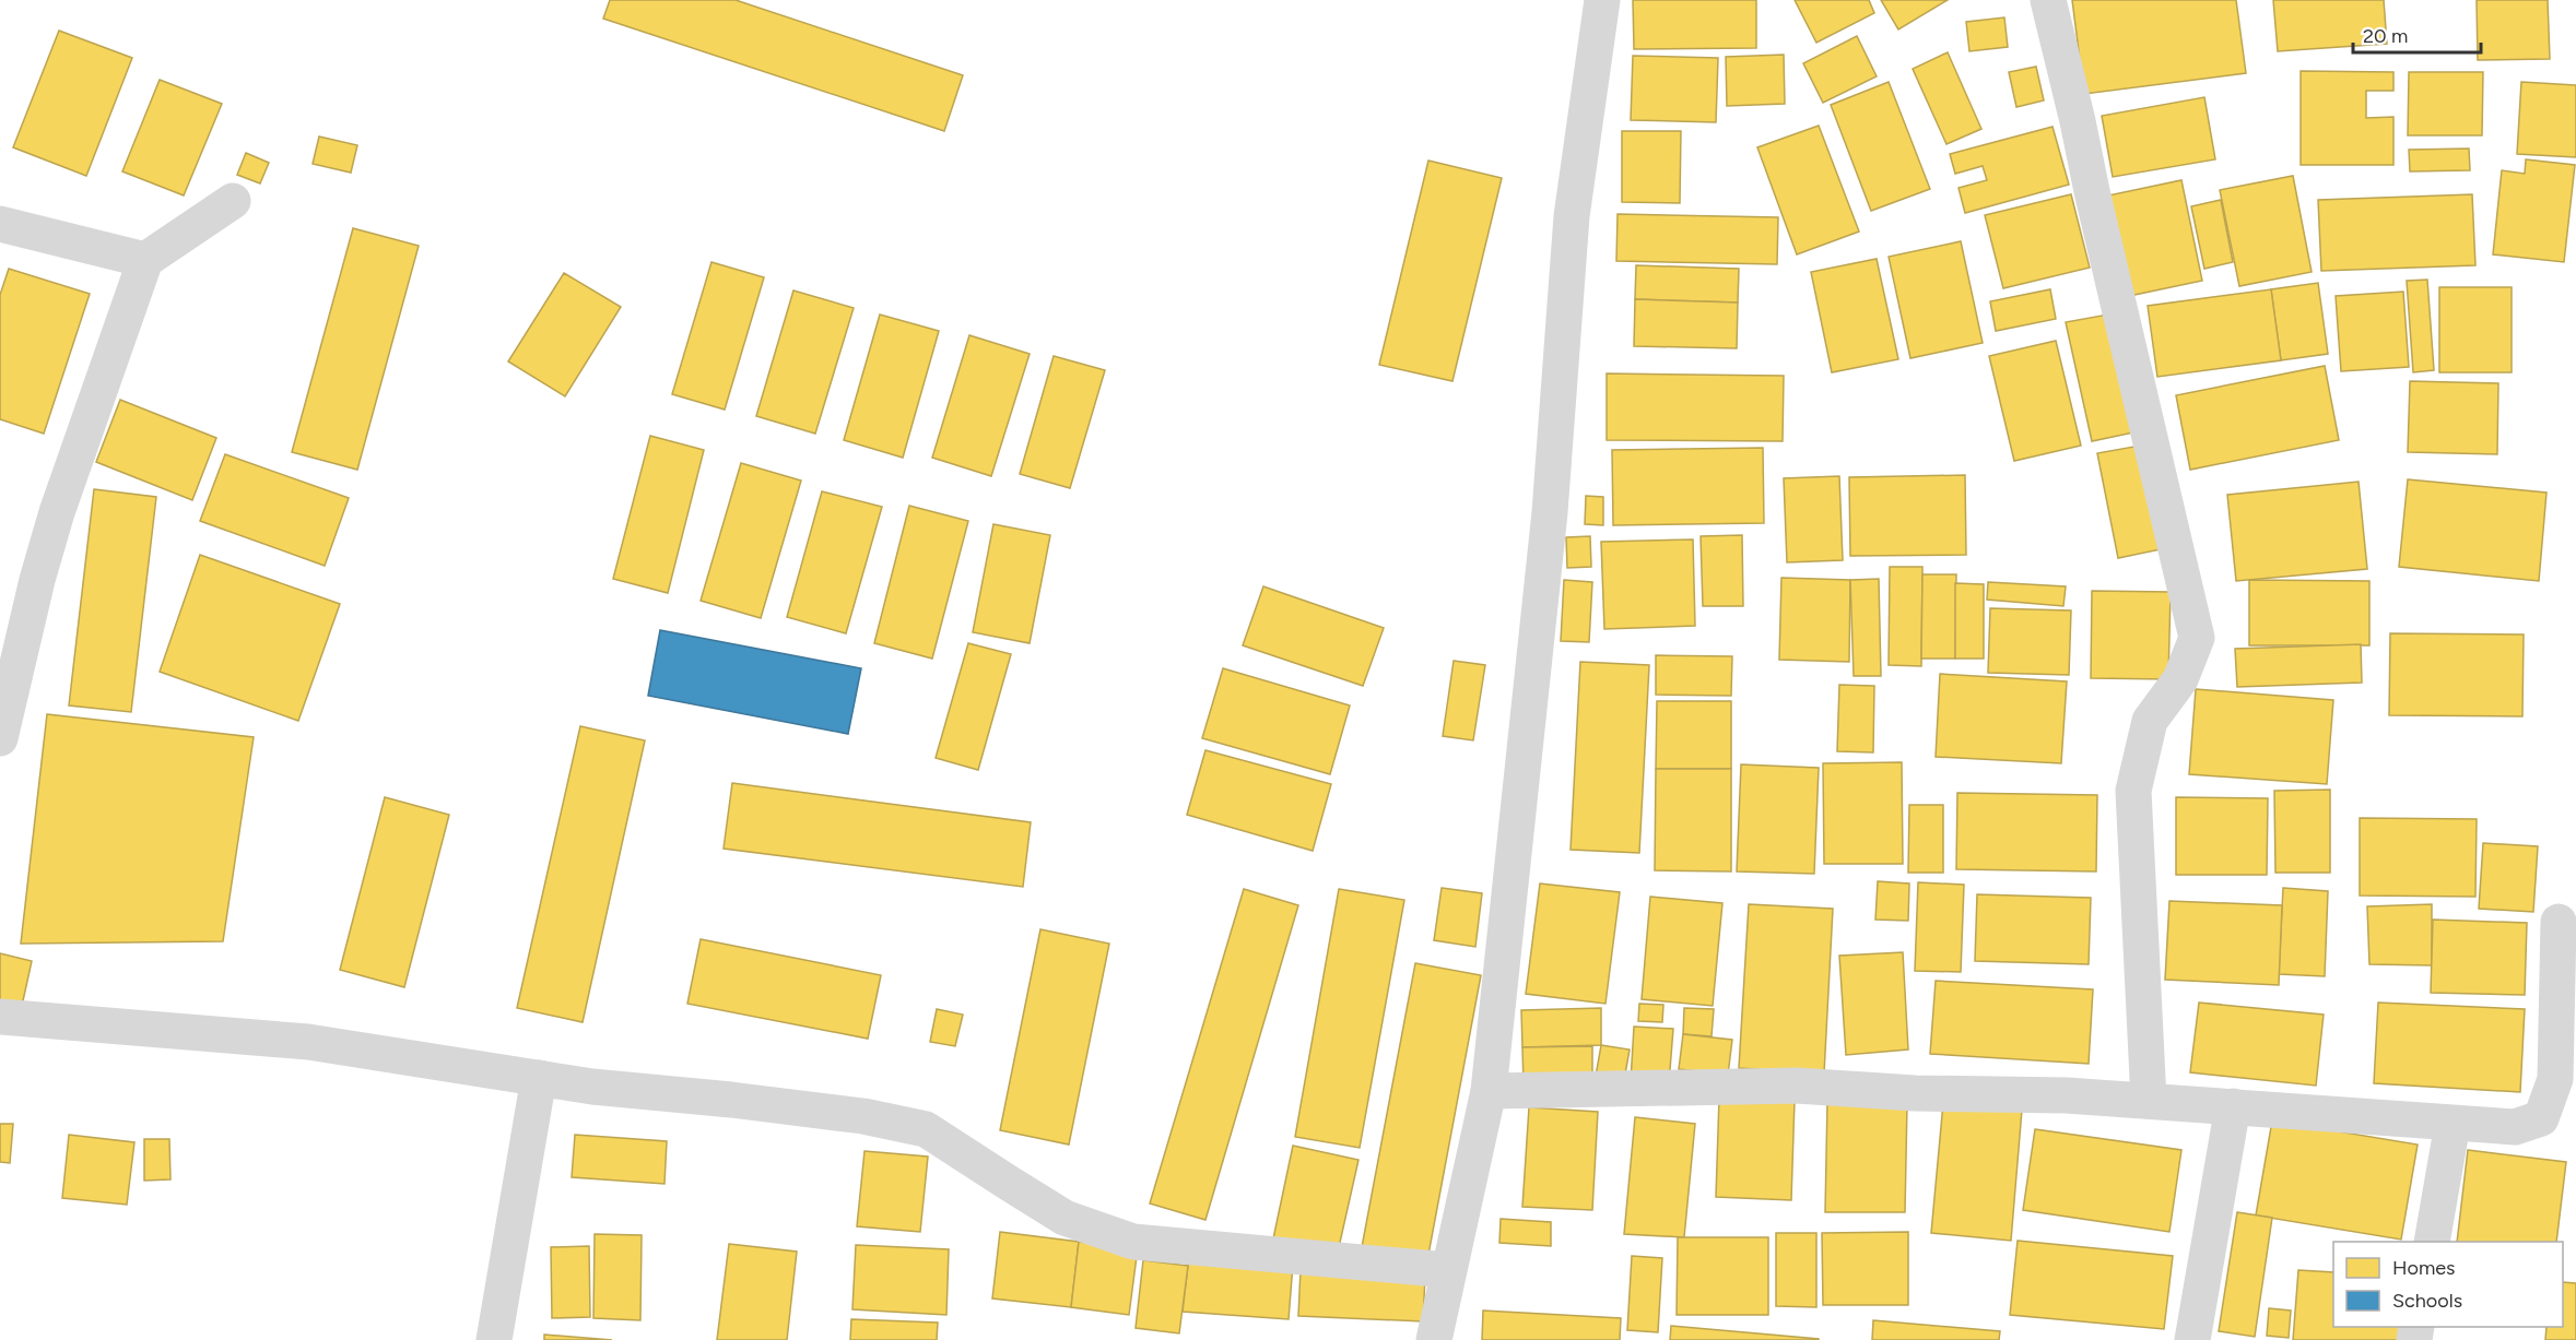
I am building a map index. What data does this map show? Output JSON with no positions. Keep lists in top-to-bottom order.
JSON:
{
  "legend": ["Homes", "Schools"],
  "scale_bar": "20 m"
}
